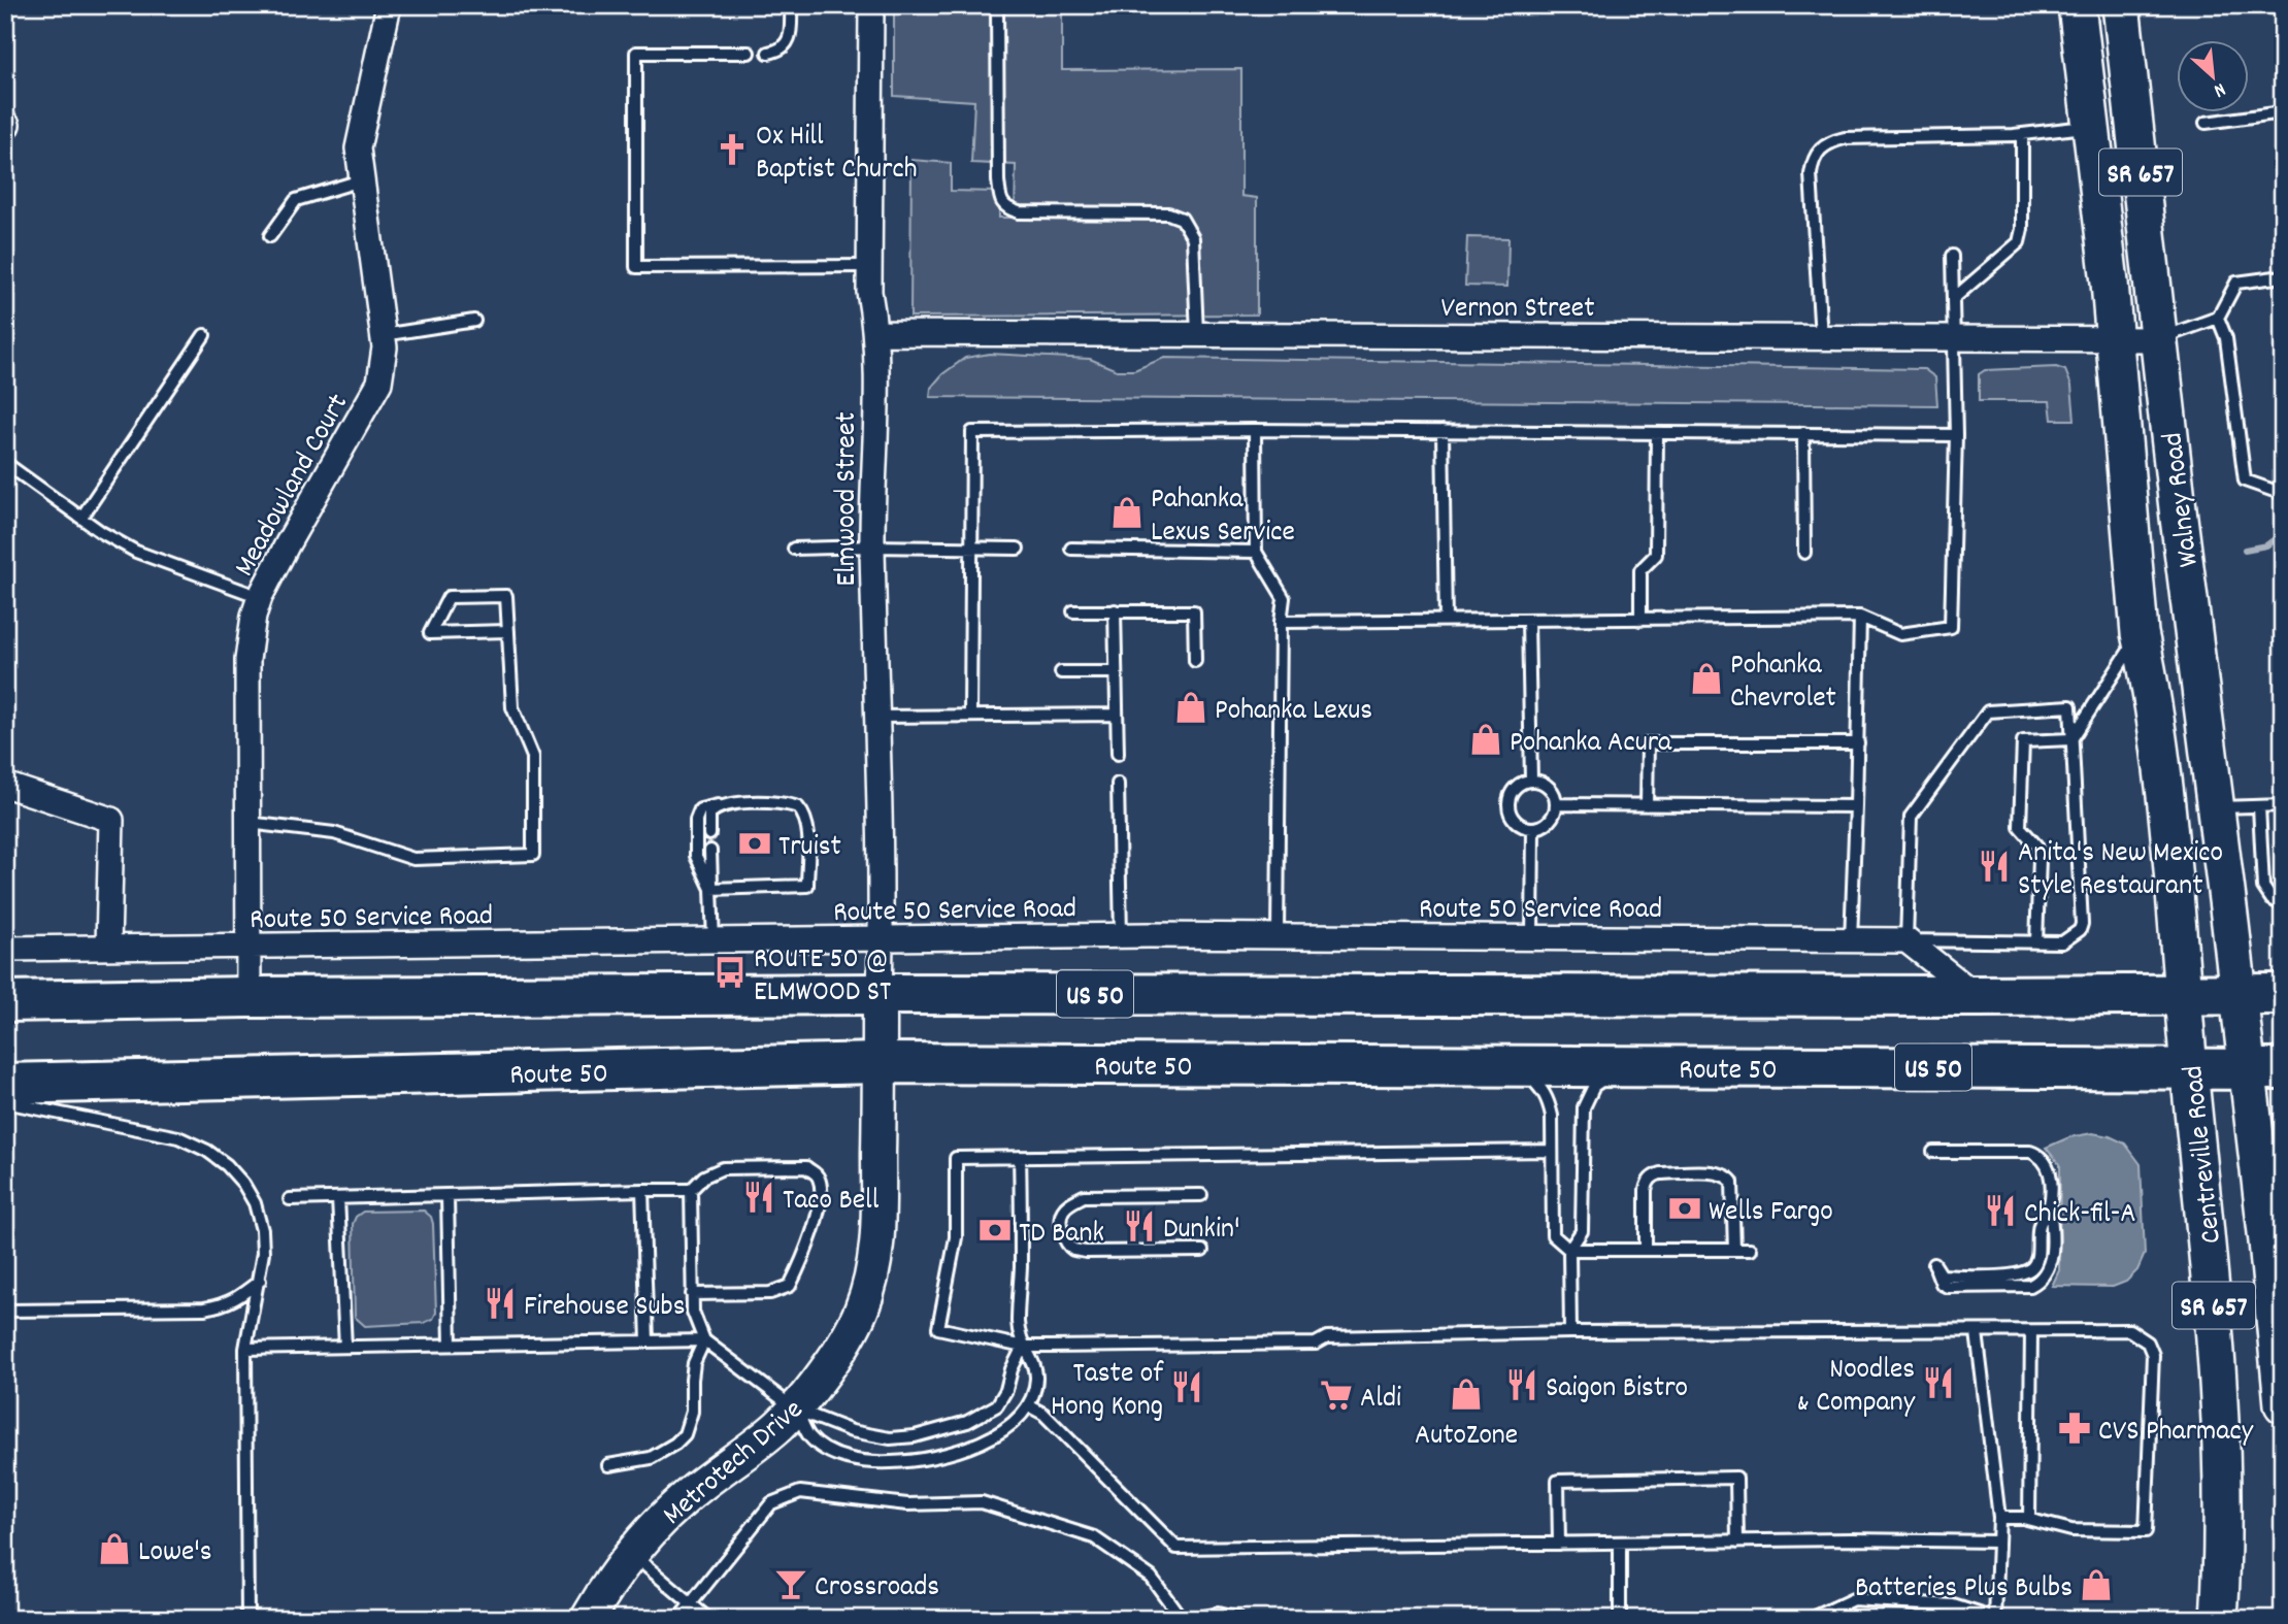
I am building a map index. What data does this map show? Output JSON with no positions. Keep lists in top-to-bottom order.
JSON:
{
  "streets": {
    "highway": ["US 50", "Route 50"],
    "main road": ["SR 657", "Walney Road", "Centreville Road"],
    "street": [
      "Vernon Street",
      "Meadowland Court",
      "Elmwood Street",
      "Route 50 Service Road",
      "Metrotech Drive"
    ]
  },
  "crossings": [
    ["Vernon Street", "Elmwood Street"],
    ["Vernon Street", "Walney Road"],
    ["Meadowland Court", "Route 50 Service Road"],
    ["Meadowland Court", "US 50"],
    ["Elmwood Street", "Route 50 Service Road"],
    ["Elmwood Street", "US 50"],
    ["Elmwood Street", "Metrotech Drive"],
    ["Walney Road", "US 50"],
    ["Walney Road", "Centreville Road"],
    ["US 50", "Centreville Road"],
    ["US 50", "Metrotech Drive"],
    ["Route 50", "Centreville Road"],
    ["Route 50", "Metrotech Drive"]
  ],
  "places": {
    "church": ["Ox Hill Baptist Church"],
    "shop": [
      "Pahanka Lexus Service",
      "Pohanka Chevrolet",
      "Pohanka Lexus",
      "Pohanka Acura",
      "AutoZone",
      "Lowe's",
      "Batteries Plus Bulbs"
    ],
    "bank": ["Truist", "Wells Fargo", "TD Bank"],
    "restaurant": [
      "Anita's New Mexico Style Restaurant",
      "Taco Bell",
      "Chick-fil-A",
      "Dunkin'",
      "Firehouse Subs",
      "Noodles & Company",
      "Saigon Bistro",
      "Taste of Hong Kong"
    ],
    "bus stop": ["ROUTE 50 @ ELMWOOD ST"],
    "supermarket": ["Aldi"],
    "pharmacy": ["CVS Pharmacy"],
    "bar": ["Crossroads"]
  },
  "north": "bottom right"
}
